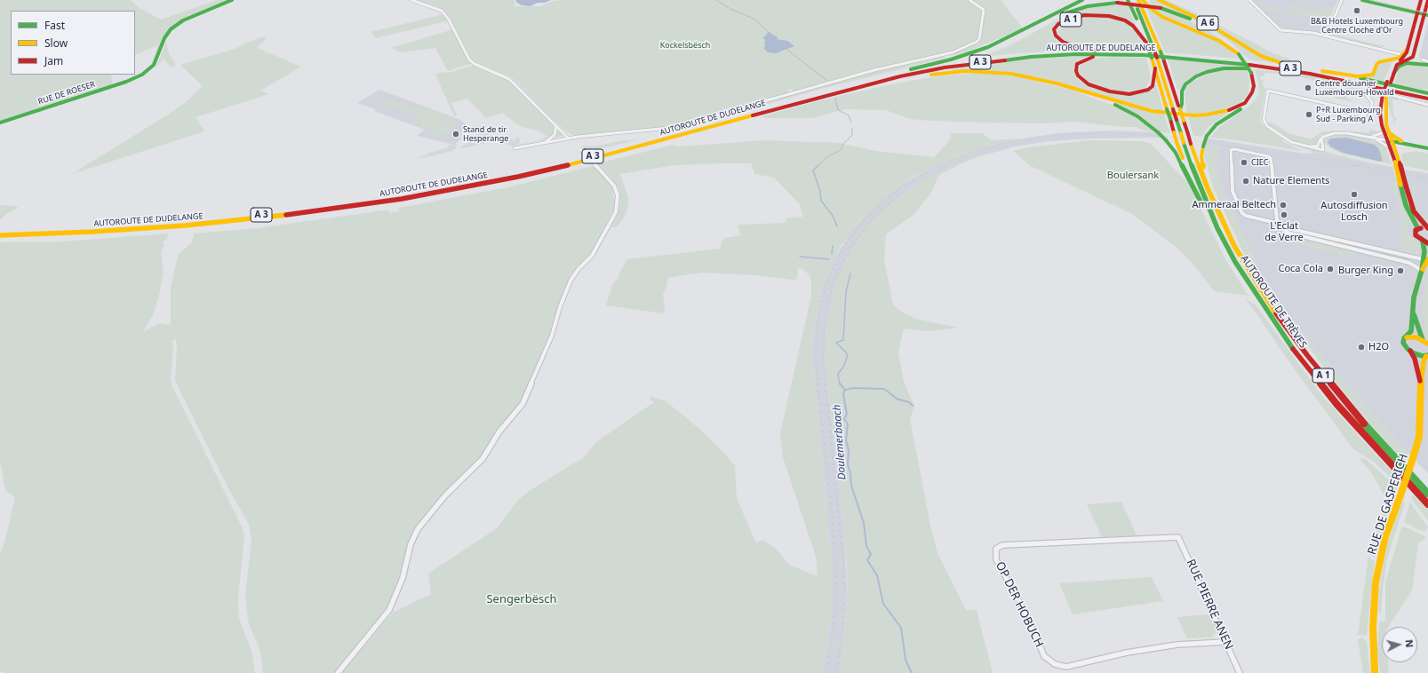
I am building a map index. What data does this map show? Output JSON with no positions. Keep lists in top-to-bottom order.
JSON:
{
  "streets": {
    "main road": [
      "A 1",
      "A 6",
      "AUTOROUTE DE DUDELANGE",
      "A 3",
      "RUE DE ROESER",
      "AUTOROUTE DE TRÈVES",
      "RUE DE GASPERICH"
    ],
    "street": ["OP DER HOBUCH", "RUE PIERRE ANEN"]
  },
  "crossings": [
    ["A 1", "AUTOROUTE DE DUDELANGE"],
    ["A 1", "A 3"],
    ["A 1", "AUTOROUTE DE TRÈVES"],
    ["A 6", "A 3"],
    ["AUTOROUTE DE DUDELANGE", "A 3"],
    ["A 3", "AUTOROUTE DE TRÈVES"],
    ["OP DER HOBUCH", "RUE PIERRE ANEN"]
  ],
  "water": ["Doulemerbaach"],
  "parks": ["Kockelsbësch", "Boulersank", "Sengerbësch"],
  "places": [
    "B&B Hotels Luxembourg Centre Cloche d'Or",
    "Centre douanier Luxembourg-Howald",
    "P+R Luxembourg Sud - Parking A",
    "Stand de tir Hesperange",
    "CIEC",
    "Nature Elements",
    "Autosdiffusion Losch",
    "Ammeraal Beltech",
    "L'Eclat de Verre",
    "Coca Cola",
    "Burger King",
    "H2O"
  ],
  "legend": ["Fast", "Slow", "Jam"],
  "north": "right"
}
